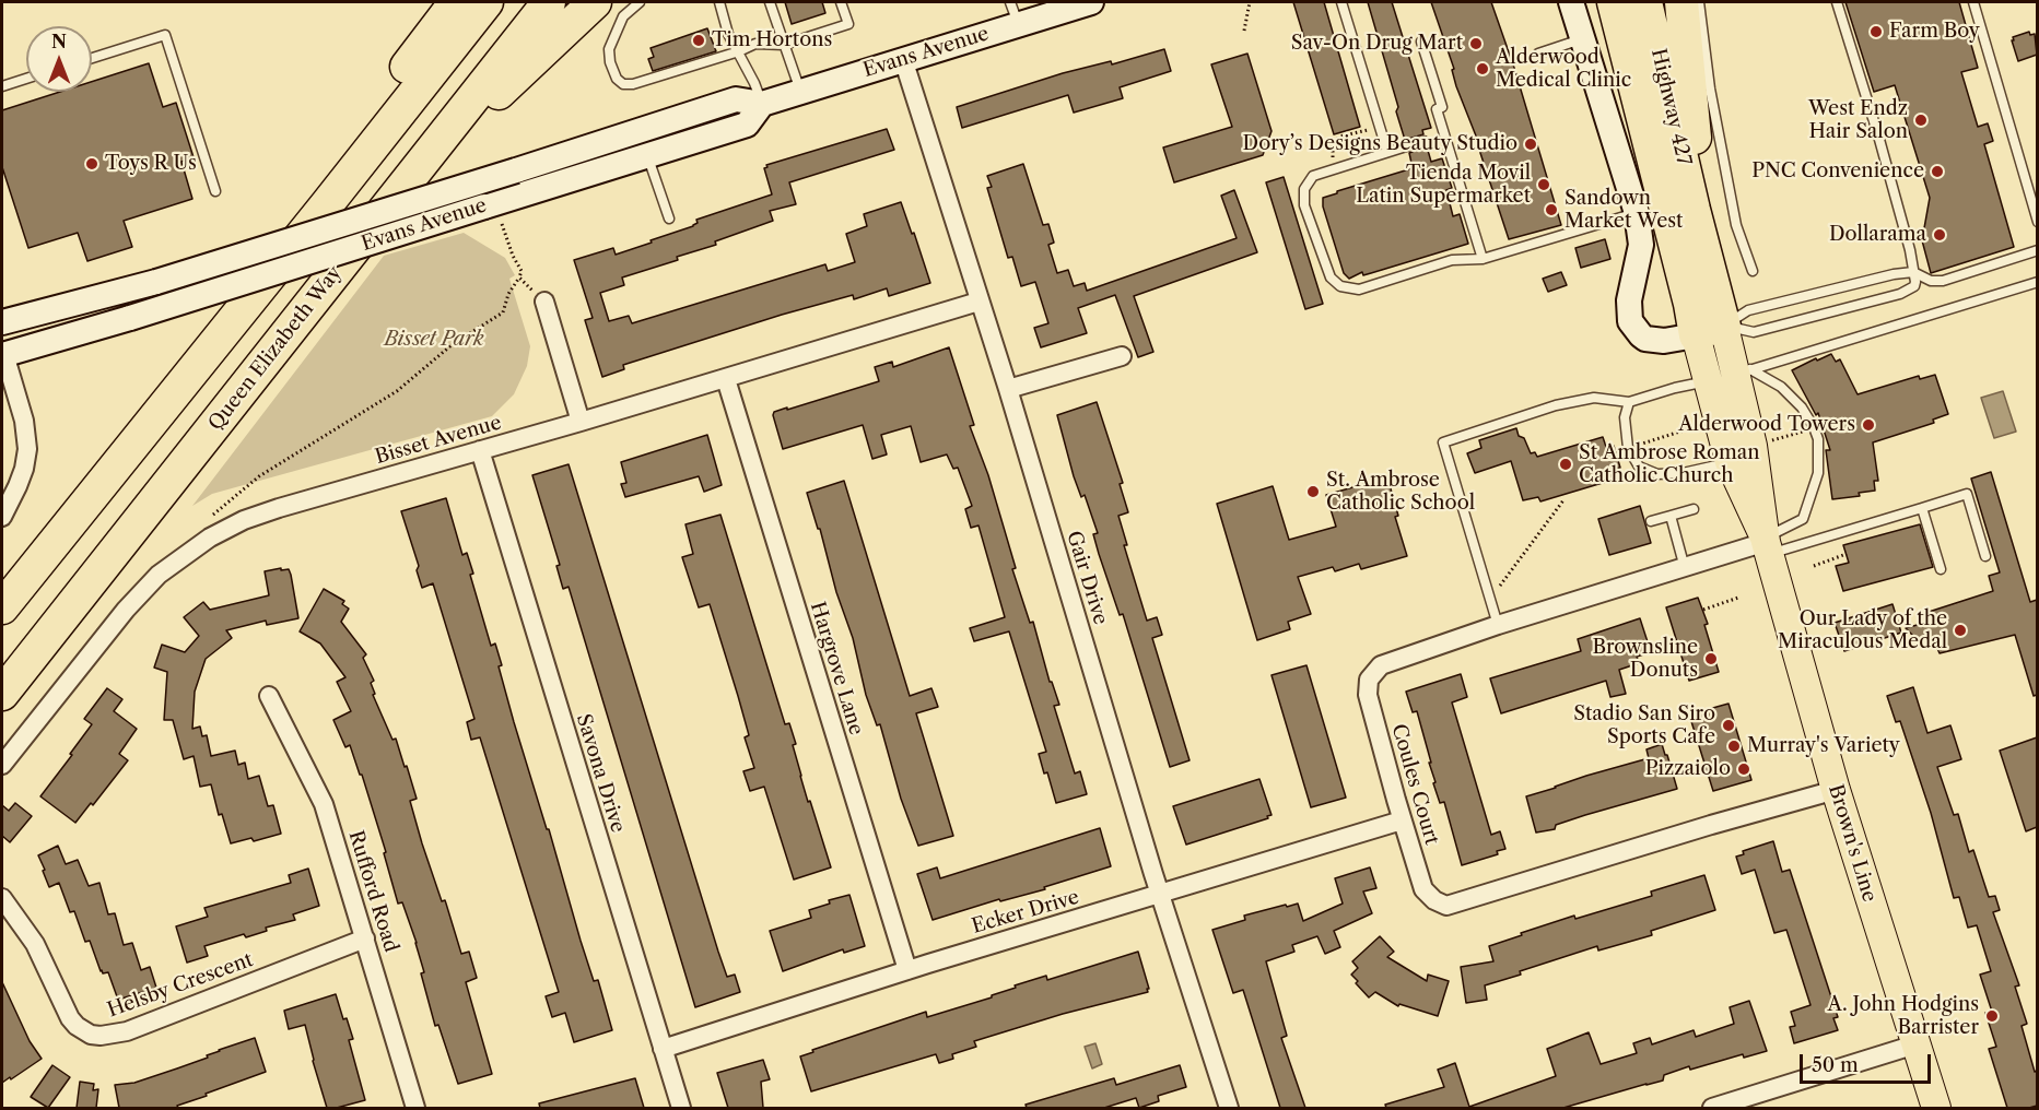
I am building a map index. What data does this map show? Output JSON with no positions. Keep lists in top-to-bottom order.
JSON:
{
  "streets": {
    "highway": ["Highway 427", "Queen Elizabeth Way"],
    "main road": ["Evans Avenue", "Brown's Line"],
    "street": [
      "Bisset Avenue",
      "Gair Drive",
      "Hargrove Lane",
      "Savona Drive",
      "Coules Court",
      "Rufford Road",
      "Ecker Drive",
      "Helsby Crescent"
    ]
  },
  "crossings": [
    ["Evans Avenue", "Gair Drive"],
    ["Highway 427", "Brown's Line"],
    ["Bisset Avenue", "Gair Drive"],
    ["Bisset Avenue", "Hargrove Lane"],
    ["Bisset Avenue", "Savona Drive"],
    ["Gair Drive", "Ecker Drive"],
    ["Hargrove Lane", "Ecker Drive"],
    ["Savona Drive", "Ecker Drive"],
    ["Coules Court", "Brown's Line"],
    ["Coules Court", "Ecker Drive"],
    ["Rufford Road", "Helsby Crescent"]
  ],
  "parks": ["Bisset Park"],
  "places": [
    "Farm Boy",
    "Tim Hortons",
    "Sav-On Drug Mart",
    "Alderwood Medical Clinic",
    "West Endz Hair Salon",
    "Dory’s Designs Beauty Studio",
    "Toys R Us",
    "PNC Convenience",
    "Tienda Movil Latin Supermarket",
    "Sandown Market West",
    "Dollarama",
    "Alderwood Towers",
    "St Ambrose Roman Catholic Church",
    "St. Ambrose Catholic School",
    "Our Lady of the Miraculous Medal",
    "Brownsline Donuts",
    "Stadio San Siro Sports Cafe",
    "Murray's Variety",
    "Pizzaiolo",
    "A. John Hodgins Barrister"
  ],
  "scale_bar": "50 m",
  "north": "top"
}
